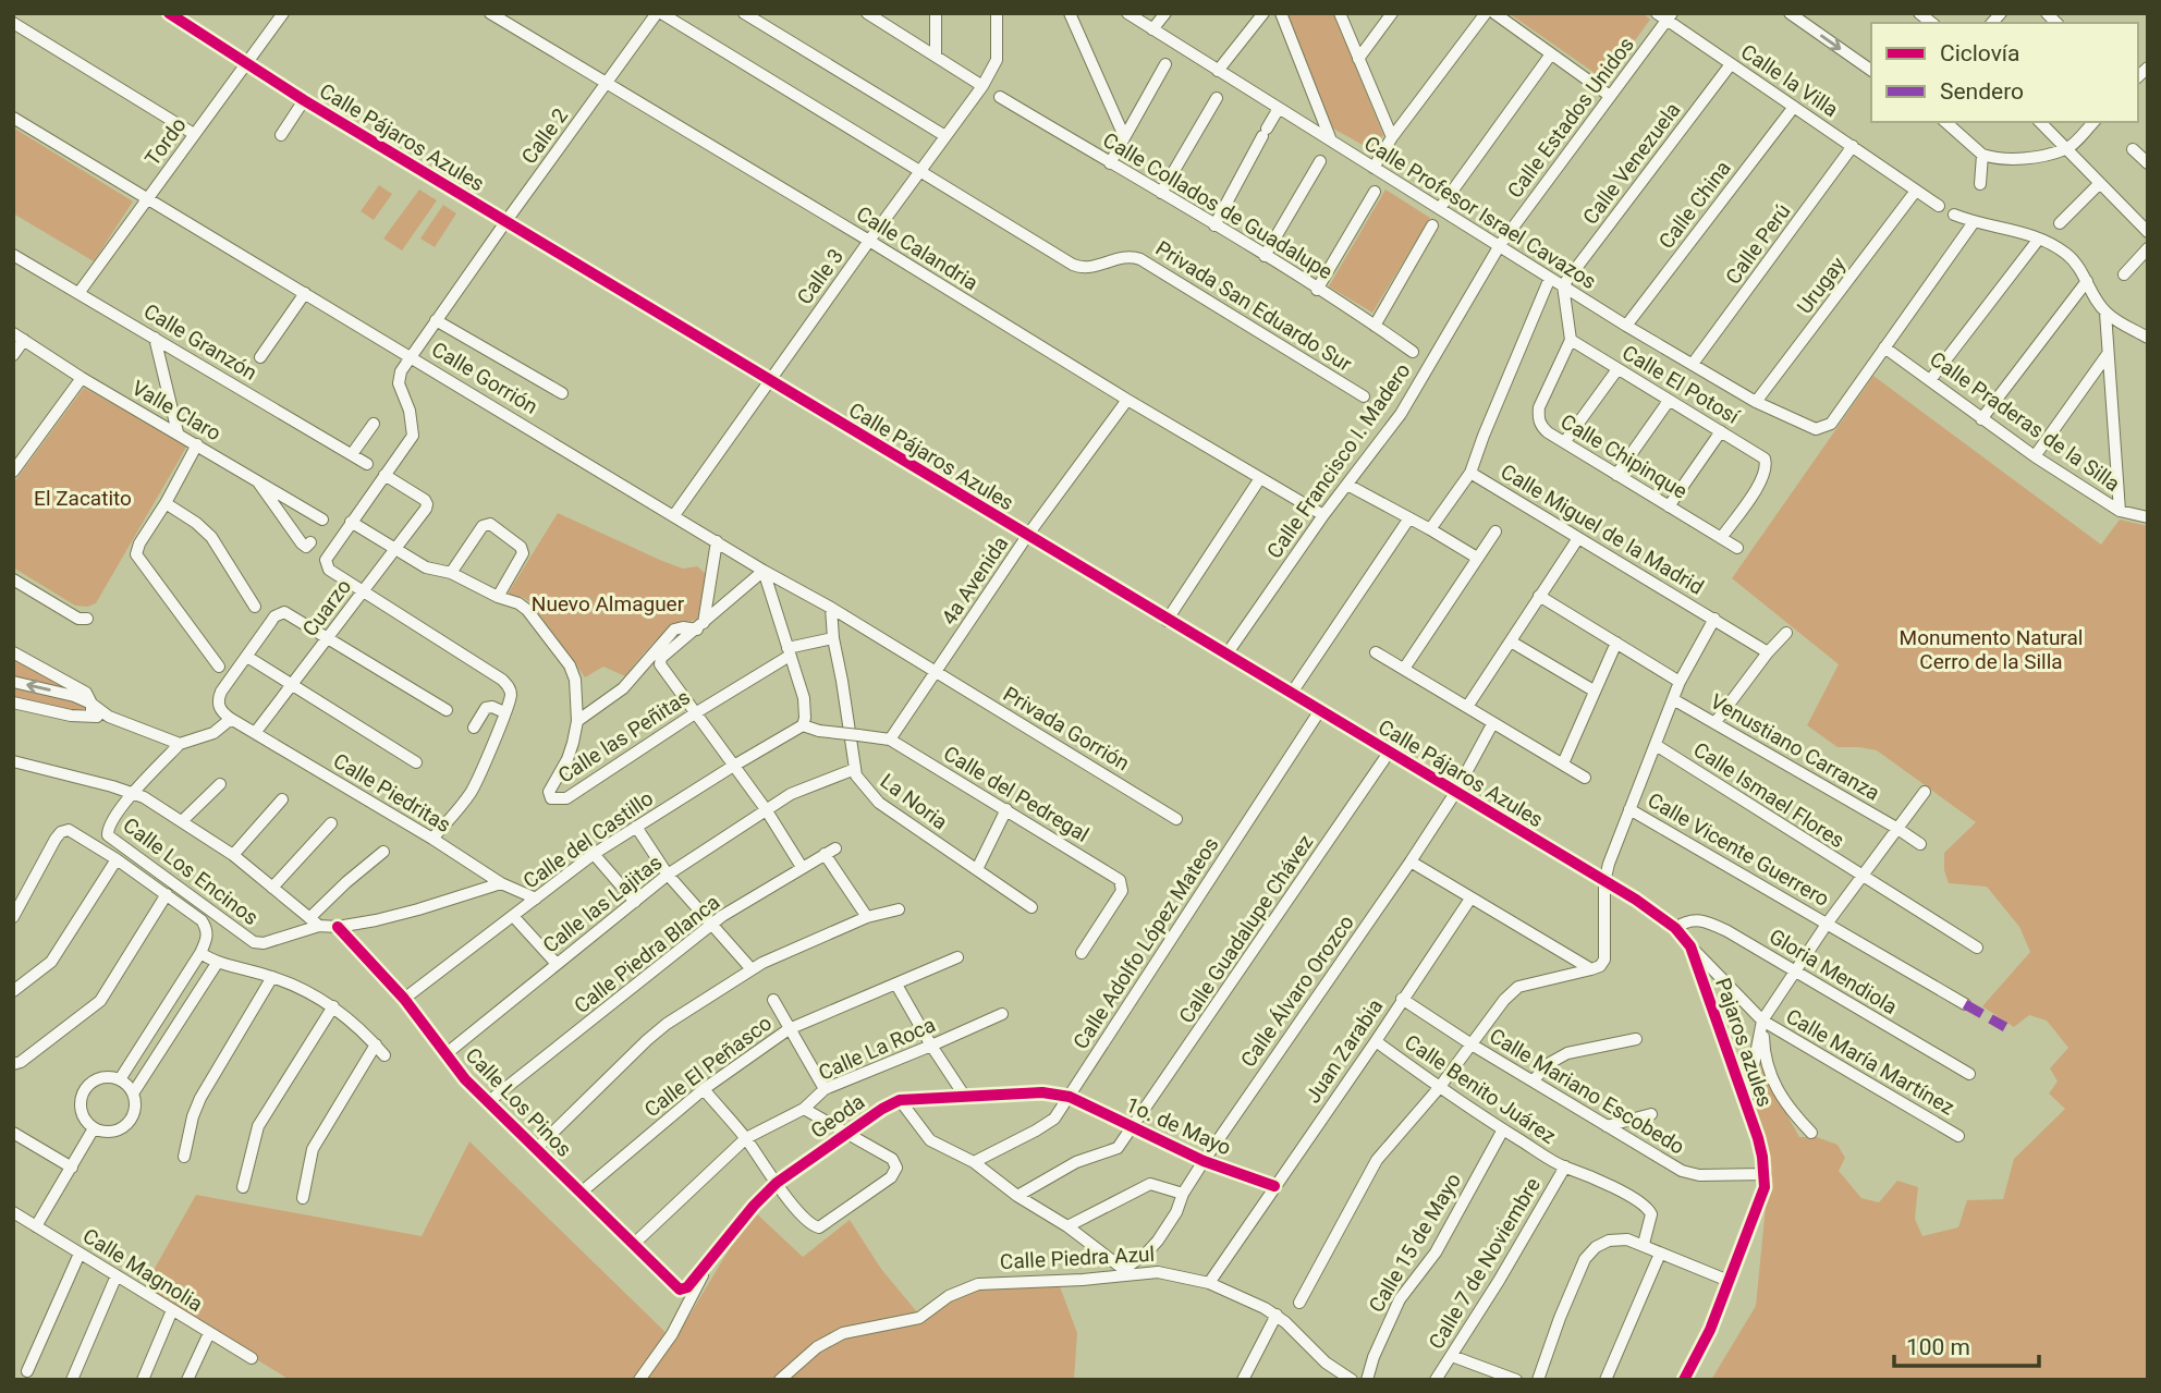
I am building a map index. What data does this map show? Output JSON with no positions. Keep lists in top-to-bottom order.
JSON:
{
  "streets": {
    "street": [
      "Calle la Villa",
      "Calle Estados Unidos",
      "Calle 2",
      "Calle Pájaros Azules",
      "Tordo",
      "Calle Venezuela",
      "Calle China",
      "Calle Collados de Guadalupe",
      "Calle Profesor Israel Cavazos",
      "Calle Perú",
      "Calle Calandria",
      "Calle 3",
      "Urugay",
      "Privada San Eduardo Sur",
      "Calle Granzón",
      "Calle Gorrión",
      "Calle El Potosí",
      "Valle Claro",
      "Calle Praderas de la Silla",
      "Calle Chipinque",
      "Calle Francisco I. Madero",
      "Calle Miguel de la Madrid",
      "4a Avenida",
      "Cuarzo",
      "Privada Gorrión",
      "Calle las Peñitas",
      "Venustiano Carranza",
      "Calle Piedritas",
      "Calle del Pedregal",
      "Calle Ismael Flores",
      "La Noria",
      "Calle del Castillo",
      "Calle Vicente Guerrero",
      "Calle Los Encinos",
      "Calle las Lajitas",
      "Calle Guadalupe Chávez",
      "Calle Adolfo López Mateos",
      "Calle Piedra Blanca",
      "Gloria Mendiola",
      "Calle Álvaro Orozco",
      "Pajaros azules",
      "Calle La Roca",
      "Juan Zarabia",
      "Calle María Martínez",
      "Calle El Peñasco",
      "Calle Benito Juárez",
      "Calle Mariano Escobedo",
      "Calle Los Pinos",
      "Geoda",
      "1o. de Mayo",
      "Calle 15 de Mayo",
      "Calle Piedra Azul",
      "Calle 7 de Noviembre",
      "Calle Magnolia"
    ]
  },
  "crossings": [
    ["Calle la Villa", "Calle Estados Unidos"],
    ["Calle la Villa", "Calle Venezuela"],
    ["Calle la Villa", "Calle China"],
    ["Calle la Villa", "Calle Perú"],
    ["Calle la Villa", "Urugay"],
    ["Calle Estados Unidos", "Calle Profesor Israel Cavazos"],
    ["Calle Estados Unidos", "Calle Francisco I. Madero"],
    ["Calle 2", "Calle Pájaros Azules"],
    ["Calle 2", "Calle Calandria"],
    ["Calle 2", "Privada San Eduardo Sur"],
    ["Calle 2", "Calle Gorrión"],
    ["Calle Pájaros Azules", "Tordo"],
    ["Calle Pájaros Azules", "Calle 3"],
    ["Calle Pájaros Azules", "Calle Francisco I. Madero"],
    ["Calle Pájaros Azules", "4a Avenida"],
    ["Calle Pájaros Azules", "Calle Guadalupe Chávez"],
    ["Calle Pájaros Azules", "Calle Adolfo López Mateos"],
    ["Calle Pájaros Azules", "Gloria Mendiola"],
    ["Calle Pájaros Azules", "Calle Álvaro Orozco"],
    ["Calle Pájaros Azules", "Pajaros azules"],
    ["Tordo", "Calle Granzón"],
    ["Tordo", "Calle Gorrión"],
    ["Calle Venezuela", "Calle Profesor Israel Cavazos"],
    ["Calle China", "Calle Profesor Israel Cavazos"],
    ["Calle Profesor Israel Cavazos", "Calle Perú"],
    ["Calle Profesor Israel Cavazos", "Urugay"],
    ["Calle Profesor Israel Cavazos", "Calle Praderas de la Silla"],
    ["Calle Profesor Israel Cavazos", "Calle Francisco I. Madero"],
    ["Calle Calandria", "Calle 3"],
    ["Calle Calandria", "Calle Francisco I. Madero"],
    ["Calle Calandria", "4a Avenida"],
    ["Calle 3", "Privada San Eduardo Sur"],
    ["Calle 3", "Calle Gorrión"],
    ["Calle Gorrión", "4a Avenida"],
    ["Calle Gorrión", "Privada Gorrión"],
    ["Calle El Potosí", "Calle Chipinque"],
    ["4a Avenida", "Privada Gorrión"],
    ["4a Avenida", "Calle del Pedregal"],
    ["Cuarzo", "Calle Piedritas"],
    ["Calle las Peñitas", "La Noria"],
    ["Calle Piedritas", "Calle del Castillo"],
    ["La Noria", "Calle las Lajitas"],
    ["Calle del Castillo", "Calle Los Pinos"],
    ["Calle las Lajitas", "Calle Los Pinos"],
    ["Calle Guadalupe Chávez", "1o. de Mayo"],
    ["Calle Adolfo López Mateos", "Geoda"],
    ["Calle Adolfo López Mateos", "1o. de Mayo"],
    ["Calle Piedra Blanca", "Calle Los Pinos"],
    ["Gloria Mendiola", "Pajaros azules"],
    ["Calle Álvaro Orozco", "1o. de Mayo"],
    ["Calle Álvaro Orozco", "Calle Piedra Azul"],
    ["Pajaros azules", "Calle María Martínez"],
    ["Pajaros azules", "Calle Mariano Escobedo"],
    ["Calle La Roca", "Calle Los Pinos"],
    ["Juan Zarabia", "Calle Benito Juárez"],
    ["Juan Zarabia", "Calle Mariano Escobedo"],
    ["Juan Zarabia", "1o. de Mayo"],
    ["Juan Zarabia", "Calle Piedra Azul"],
    ["Calle El Peñasco", "Calle Los Pinos"],
    ["Calle Benito Juárez", "Calle 15 de Mayo"],
    ["Calle Benito Juárez", "Calle 7 de Noviembre"],
    ["Calle Los Pinos", "Geoda"],
    ["Geoda", "1o. de Mayo"]
  ],
  "parks": ["El Zacatito", "Nuevo Almaguer", "Monumento Natural Cerro de la Silla"],
  "legend": ["Ciclovía", "Sendero"],
  "scale_bar": "100 m"
}
